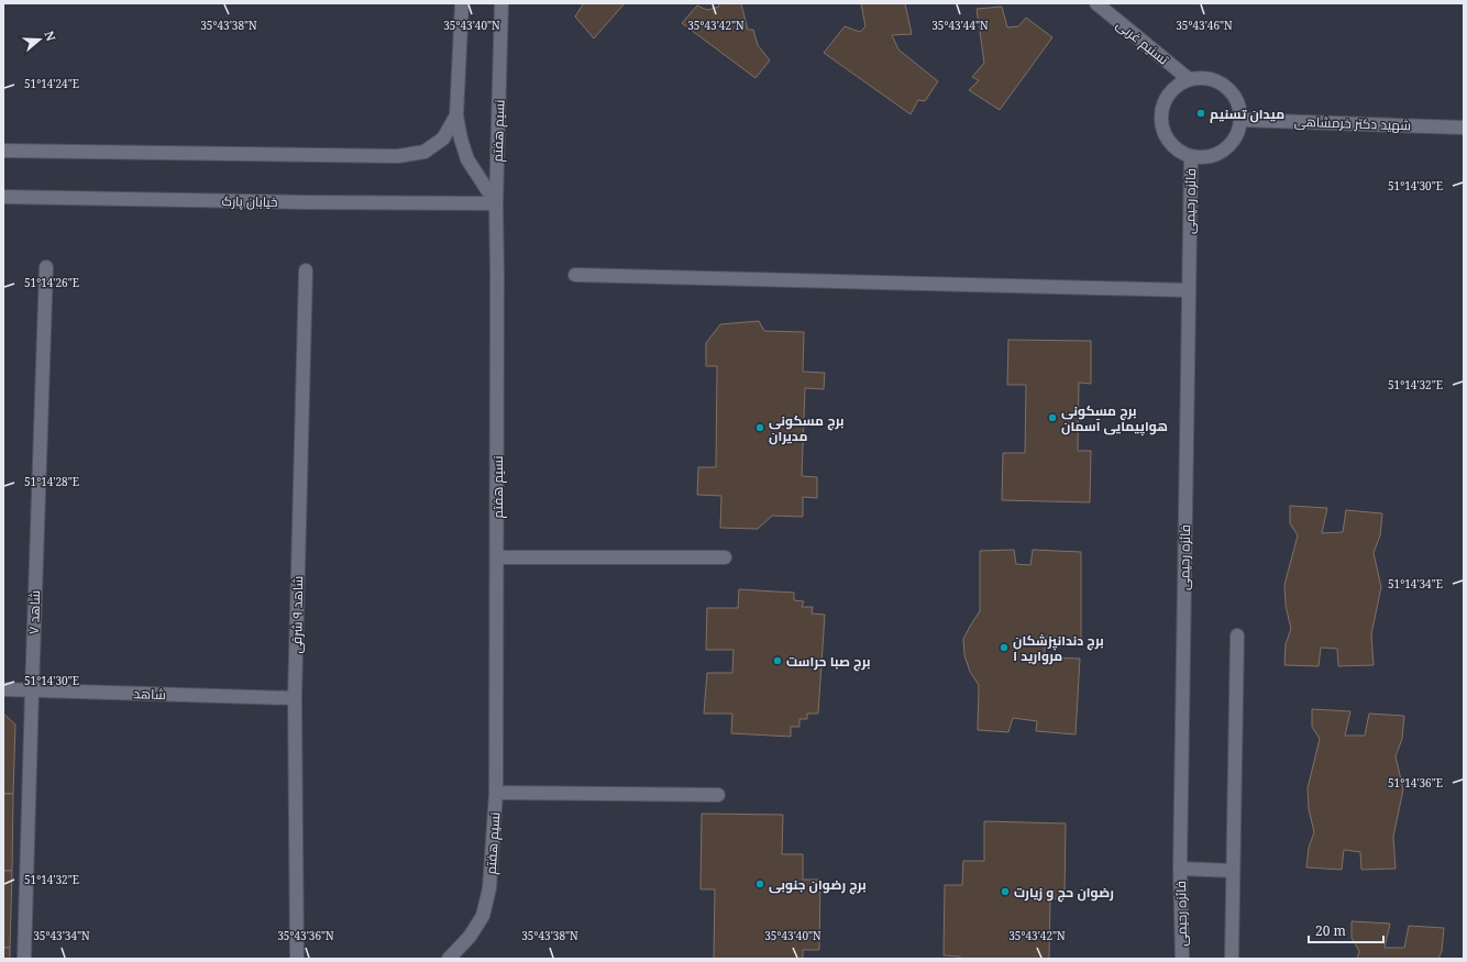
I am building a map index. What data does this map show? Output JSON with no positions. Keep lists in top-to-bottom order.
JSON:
{
  "streets": {
    "street": [
      "تسنیم غربی",
      "شهید دکتر خرمشاهی",
      "نسیم هفتم",
      "خیابان پارک",
      "فائزه رحیمی",
      "شاهد ۷",
      "شاهد ۹ شرقی",
      "شاهد"
    ]
  },
  "crossings": [
    ["تسنیم غربی", "شهید دکتر خرمشاهی"],
    ["تسنیم غربی", "فائزه رحیمی"],
    ["شهید دکتر خرمشاهی", "فائزه رحیمی"],
    ["نسیم هفتم", "خیابان پارک"],
    ["شاهد ۷", "شاهد"],
    ["شاهد ۹ شرقی", "شاهد"]
  ],
  "places": [
    "میدان تسنیم",
    "برج مسکونی هواپیمایی آسمان",
    "برج مسکونی مدیران",
    "برج دندانپزشکان مروارید ۱",
    "برج صبا حراست",
    "برج رضوان جنوبی",
    "رضوان حج و زیارت"
  ],
  "scale_bar": "20 m",
  "north": "right",
  "coordinates": [
    "35°43'38\"N",
    "35°43'40\"N",
    "35°43'42\"N",
    "35°43'44\"N",
    "35°43'46\"N",
    "51°14'24\"E",
    "51°14'30\"E",
    "51°14'26\"E",
    "51°14'32\"E",
    "51°14'28\"E",
    "51°14'34\"E",
    "51°14'36\"E",
    "35°43'34\"N",
    "35°43'36\"N"
  ]
}
